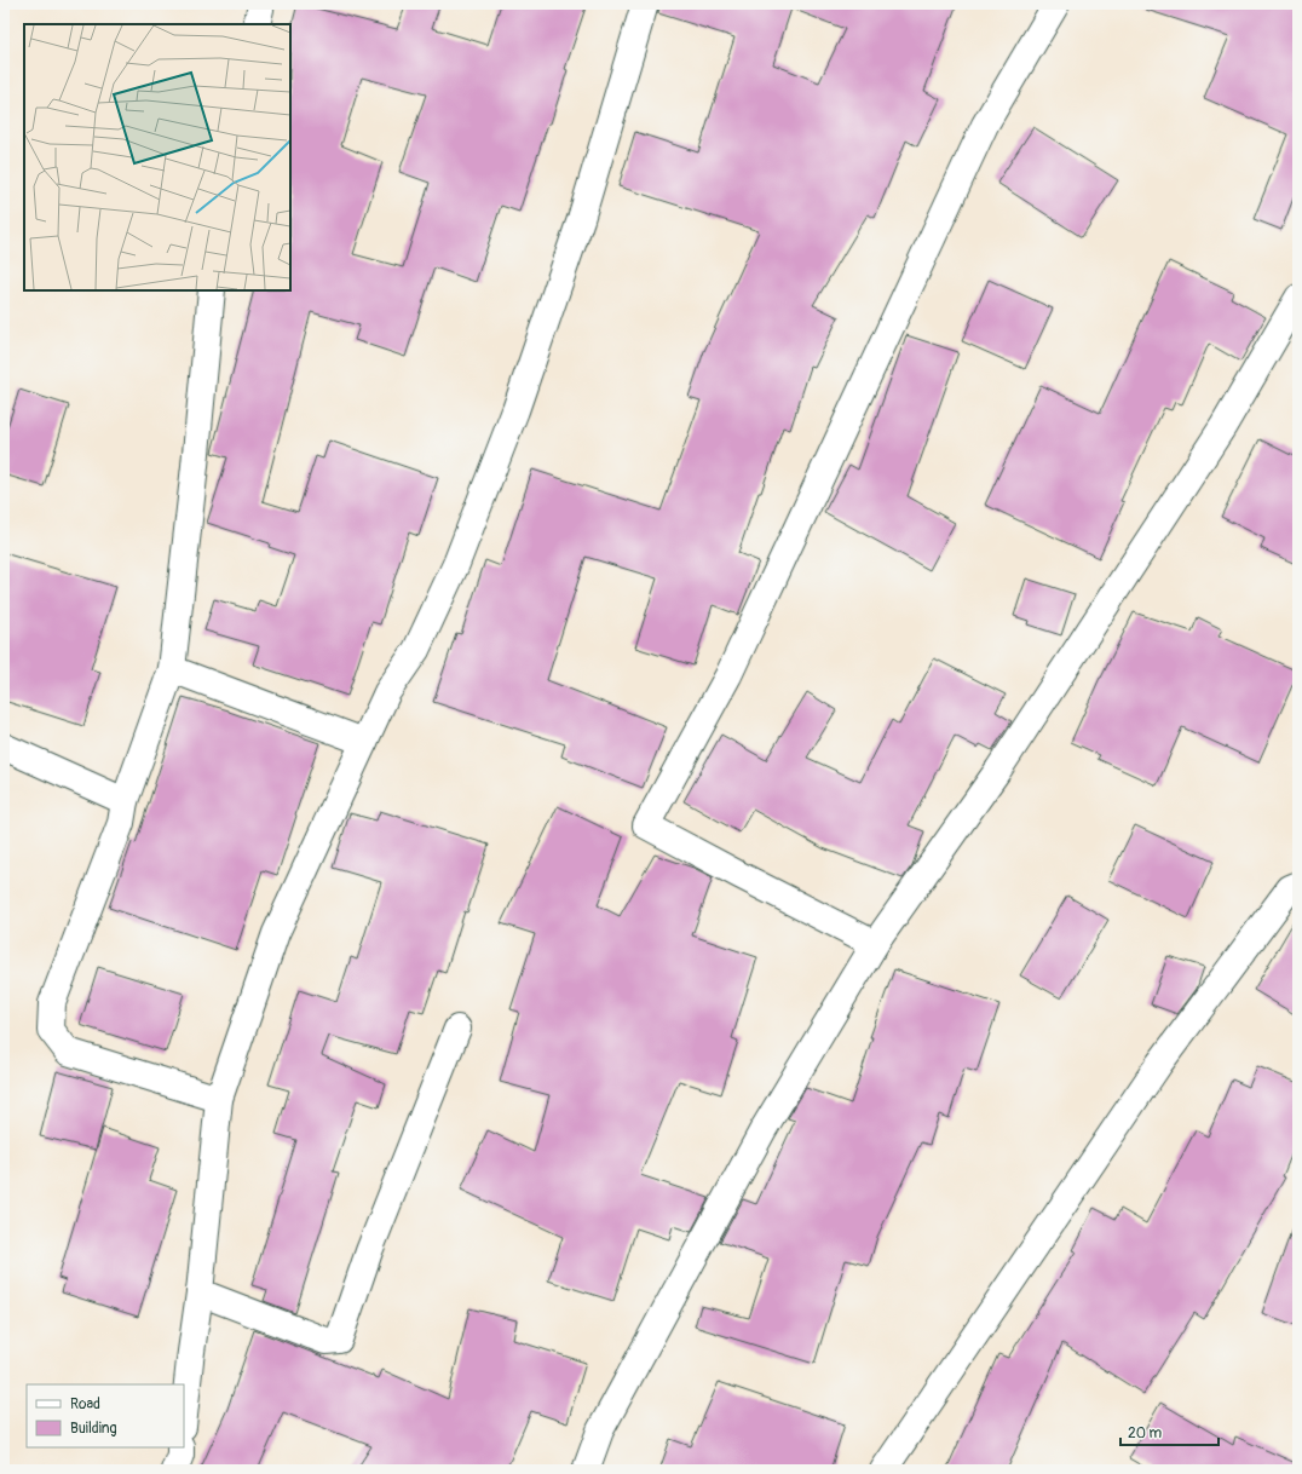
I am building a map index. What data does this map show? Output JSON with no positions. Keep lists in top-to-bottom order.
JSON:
{
  "legend": ["Road", "Building"],
  "scale_bar": "20 m"
}
